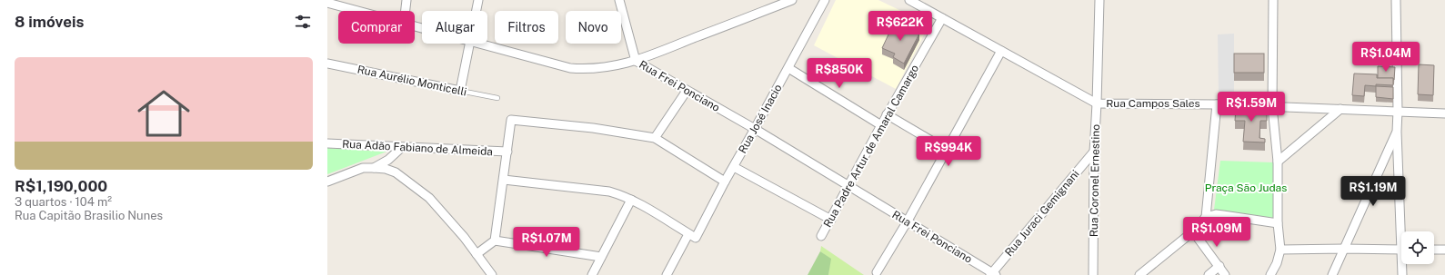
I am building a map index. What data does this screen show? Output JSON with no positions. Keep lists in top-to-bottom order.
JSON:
{
  "streets": {
    "street": [
      "Rua Aurélio Monticelli",
      "Rua Frei Ponciano",
      "Rua Campos Sales",
      "Rua José Inacio",
      "Rua Padre Artur de Amaral Camargo",
      "Rua Adão Fabiano de Almeida",
      "Rua Coronel Ernestino",
      "Rua Juraci Gemignani"
    ]
  },
  "crossings": [
    ["Rua Frei Ponciano", "Rua José Inacio"],
    ["Rua Frei Ponciano", "Rua Padre Artur de Amaral Camargo"],
    ["Rua Frei Ponciano", "Rua Juraci Gemignani"],
    ["Rua Campos Sales", "Rua Padre Artur de Amaral Camargo"],
    ["Rua Campos Sales", "Rua Coronel Ernestino"],
    ["Rua Coronel Ernestino", "Rua Juraci Gemignani"]
  ],
  "parks": ["Praça São Judas"],
  "page": {
    "heading": "8 imóveis",
    "price": [
      "R$622K",
      "R$1.04M",
      "R$850K",
      "R$1.59M",
      "R$994K",
      "R$1.19M",
      "R$1.09M",
      "R$1.07M"
    ],
    "chip": [
      "Comprar",
      "Alugar",
      "Filtros",
      "Novo"
    ],
    "list": [
      {
        "name": "R$1,190,000",
        "note": "3 quartos · 104 m² · Rua Capitão Brasilio Nunes"
      }
    ]
  }
}
